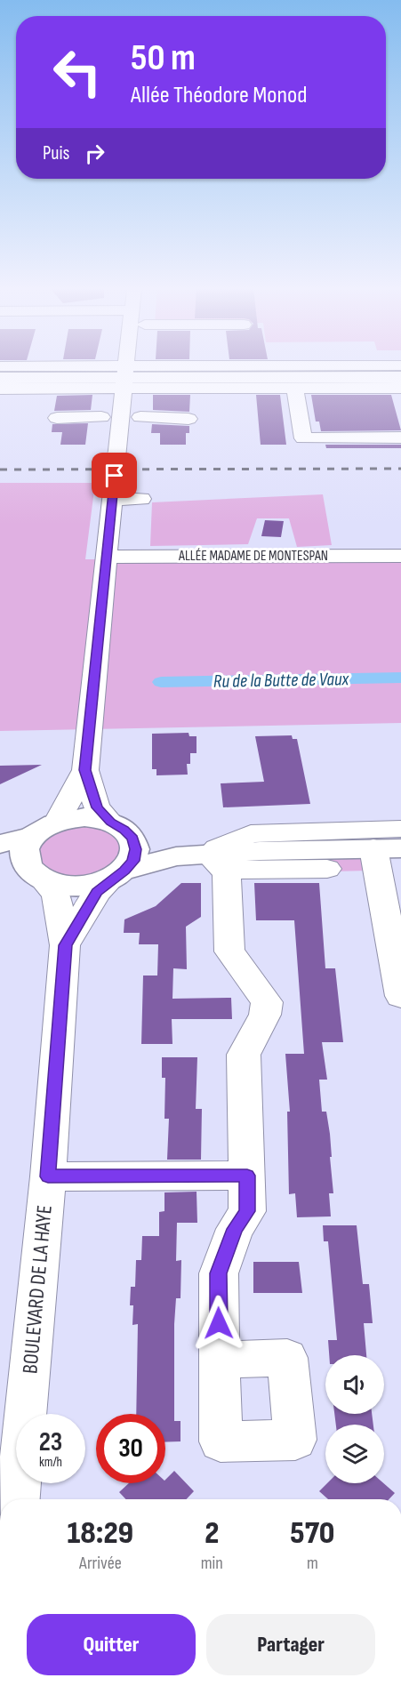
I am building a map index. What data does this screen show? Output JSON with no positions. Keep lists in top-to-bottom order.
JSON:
{
  "streets": {
    "street": ["ALLÉE MADAME DE MONTESPAN", "BOULEVARD DE LA HAYE"]
  },
  "water": ["Ru de la Butte de Vaux"],
  "page": {
    "turn": ["50 m", "Allée Théodore Monod"],
    "then": "Puis",
    "speed": "23 km/h",
    "limit": "30",
    "eta": [
      "18:29",
      "Arrivée",
      "2",
      "min",
      "570",
      "m"
    ],
    "buttons": ["Quitter", "Partager"]
  }
}
